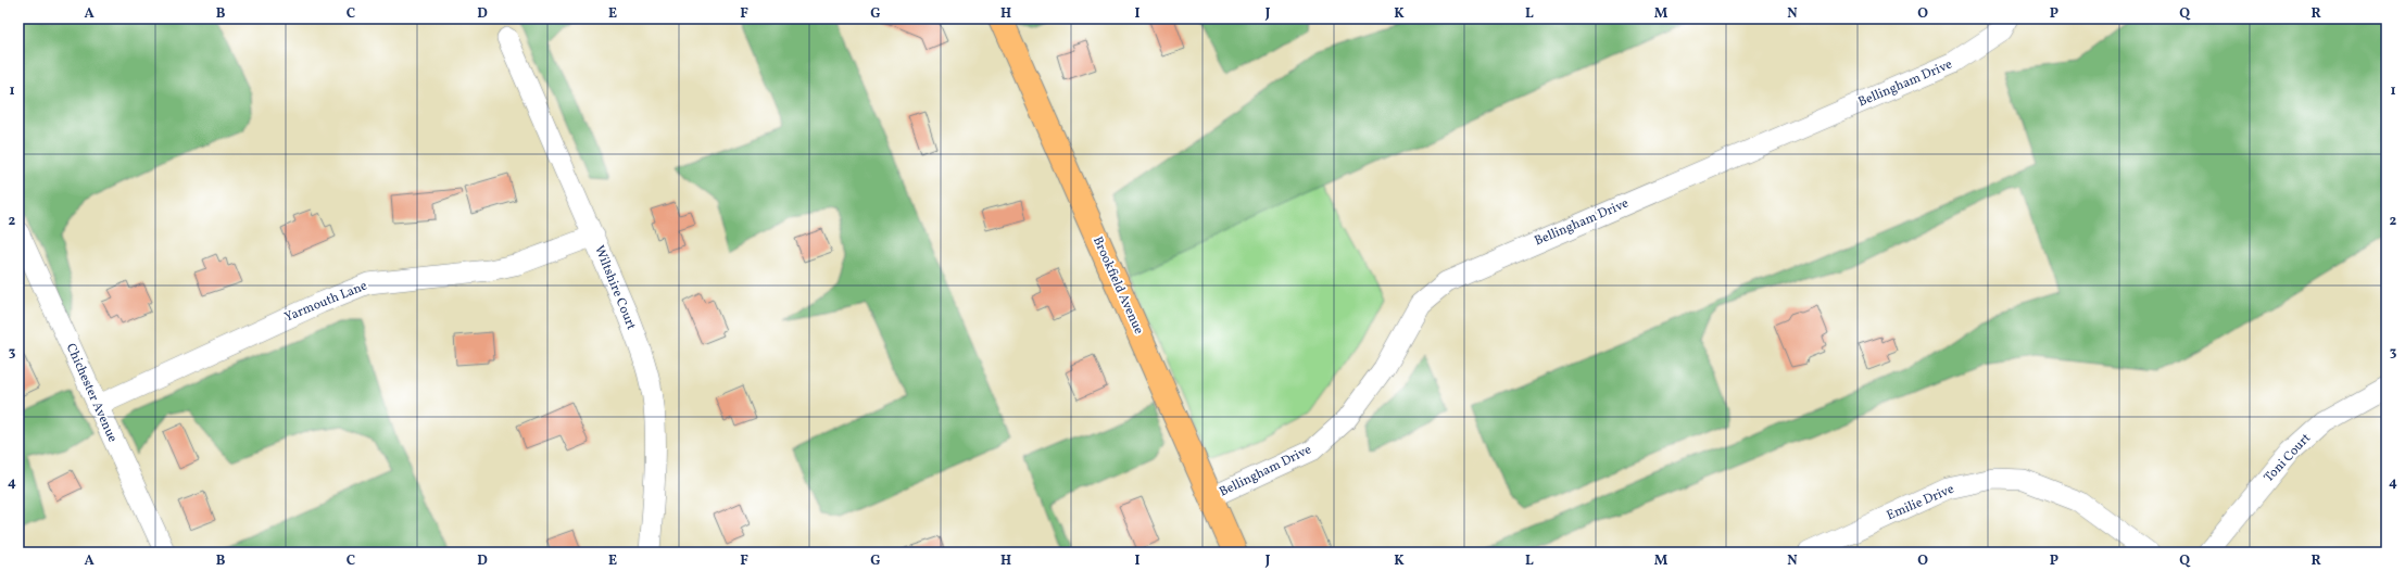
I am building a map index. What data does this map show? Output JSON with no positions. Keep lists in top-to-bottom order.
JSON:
{
  "streets": {
    "main road": ["Brookfield Avenue"],
    "street": [
      "Bellingham Drive",
      "Wiltshire Court",
      "Yarmouth Lane",
      "Chichester Avenue",
      "Toni Court",
      "Emilie Drive"
    ]
  },
  "crossings": [
    ["Bellingham Drive", "Brookfield Avenue"],
    ["Wiltshire Court", "Yarmouth Lane"],
    ["Yarmouth Lane", "Chichester Avenue"]
  ],
  "grid": {
    "columns": [
      "A",
      "B",
      "C",
      "D",
      "E",
      "F",
      "G",
      "H",
      "I",
      "J",
      "K",
      "L",
      "M",
      "N",
      "O",
      "P",
      "Q",
      "R"
    ],
    "rows": [
      "1",
      "2",
      "3",
      "4"
    ]
  }
}
